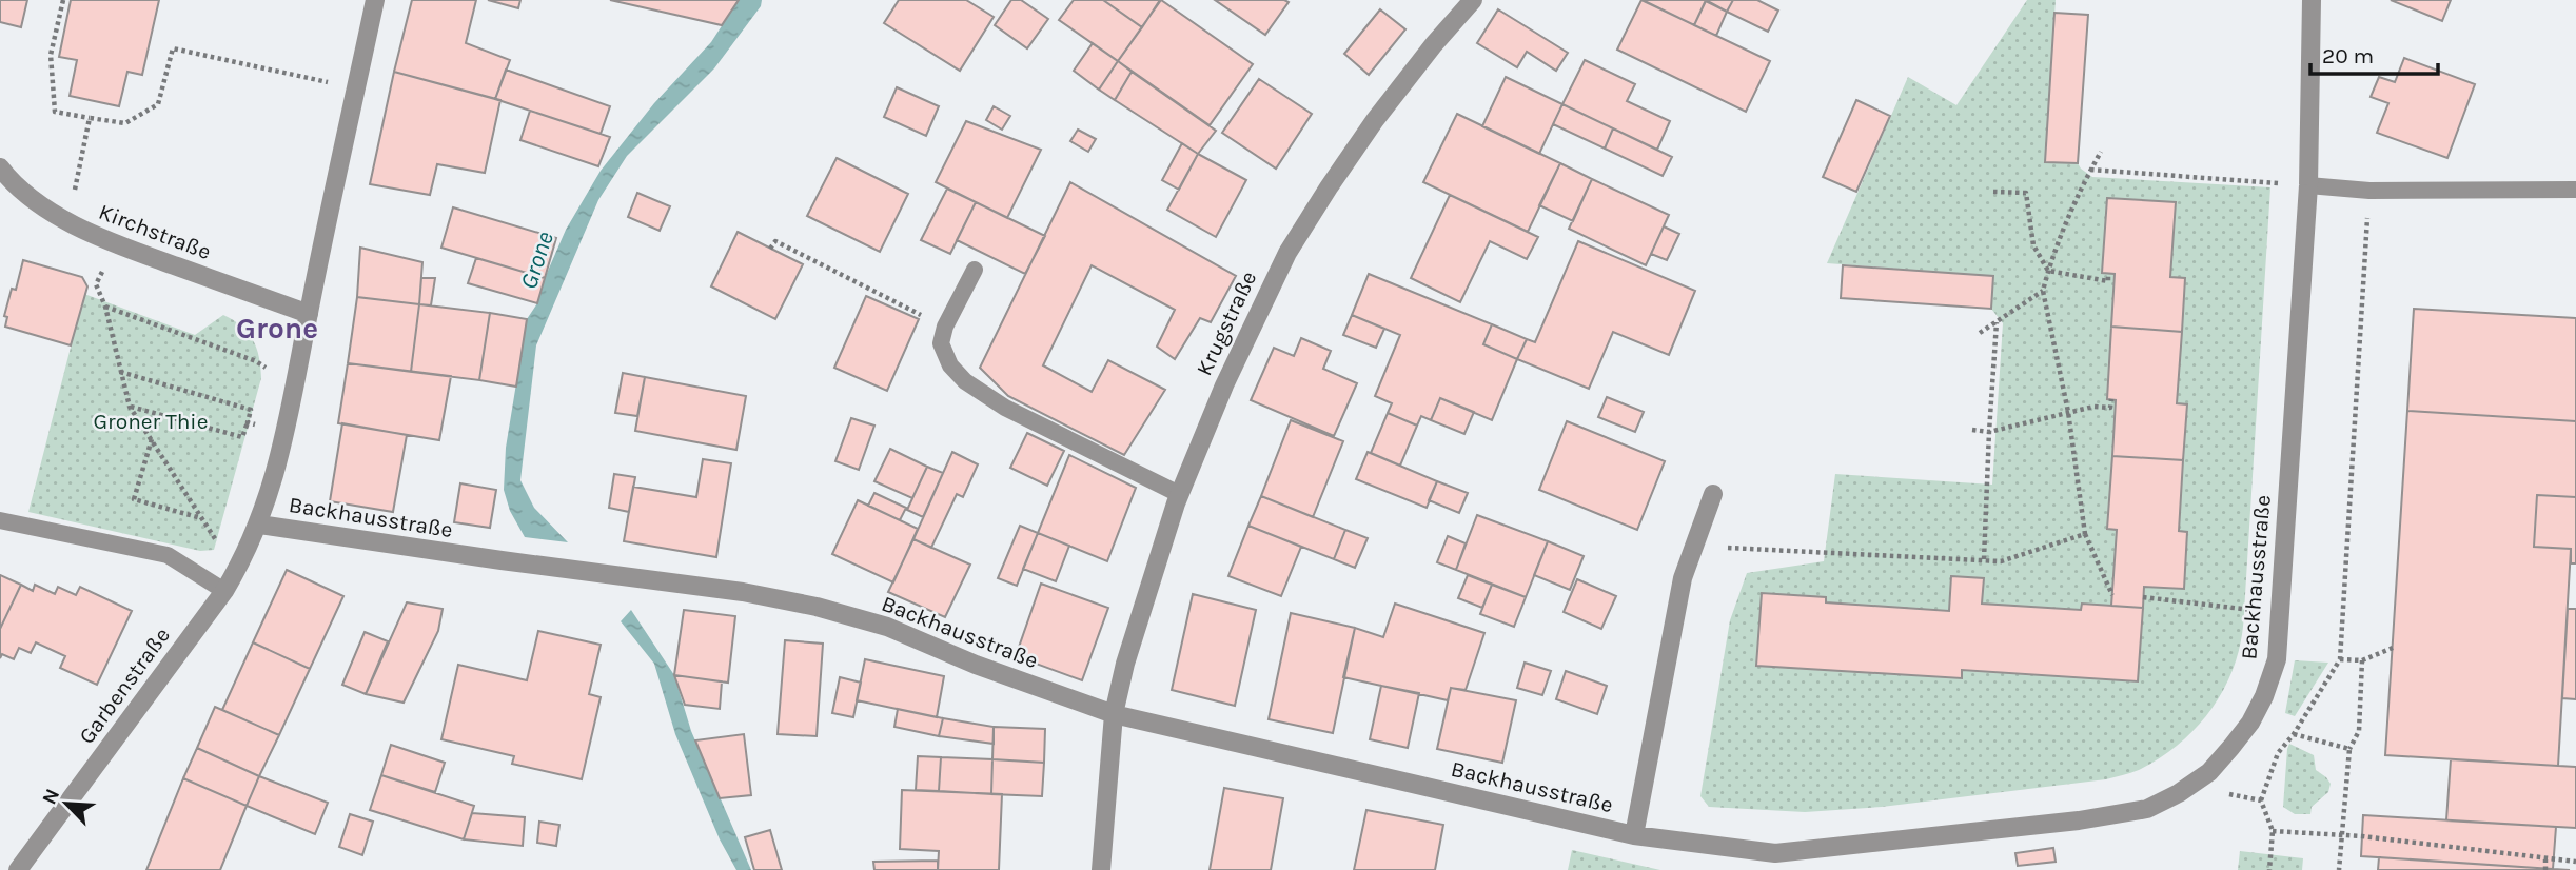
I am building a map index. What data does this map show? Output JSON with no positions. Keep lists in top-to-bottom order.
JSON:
{
  "streets": {
    "street": [
      "Kirchstraße",
      "Krugstraße",
      "Backhausstraße",
      "Garbenstraße"
    ]
  },
  "crossings": [
    ["Kirchstraße", "Garbenstraße"],
    ["Krugstraße", "Backhausstraße"],
    ["Backhausstraße", "Garbenstraße"]
  ],
  "districts": ["Grone"],
  "water": ["Grone"],
  "parks": ["Groner Thie"],
  "scale_bar": "20 m",
  "north": "top left"
}
